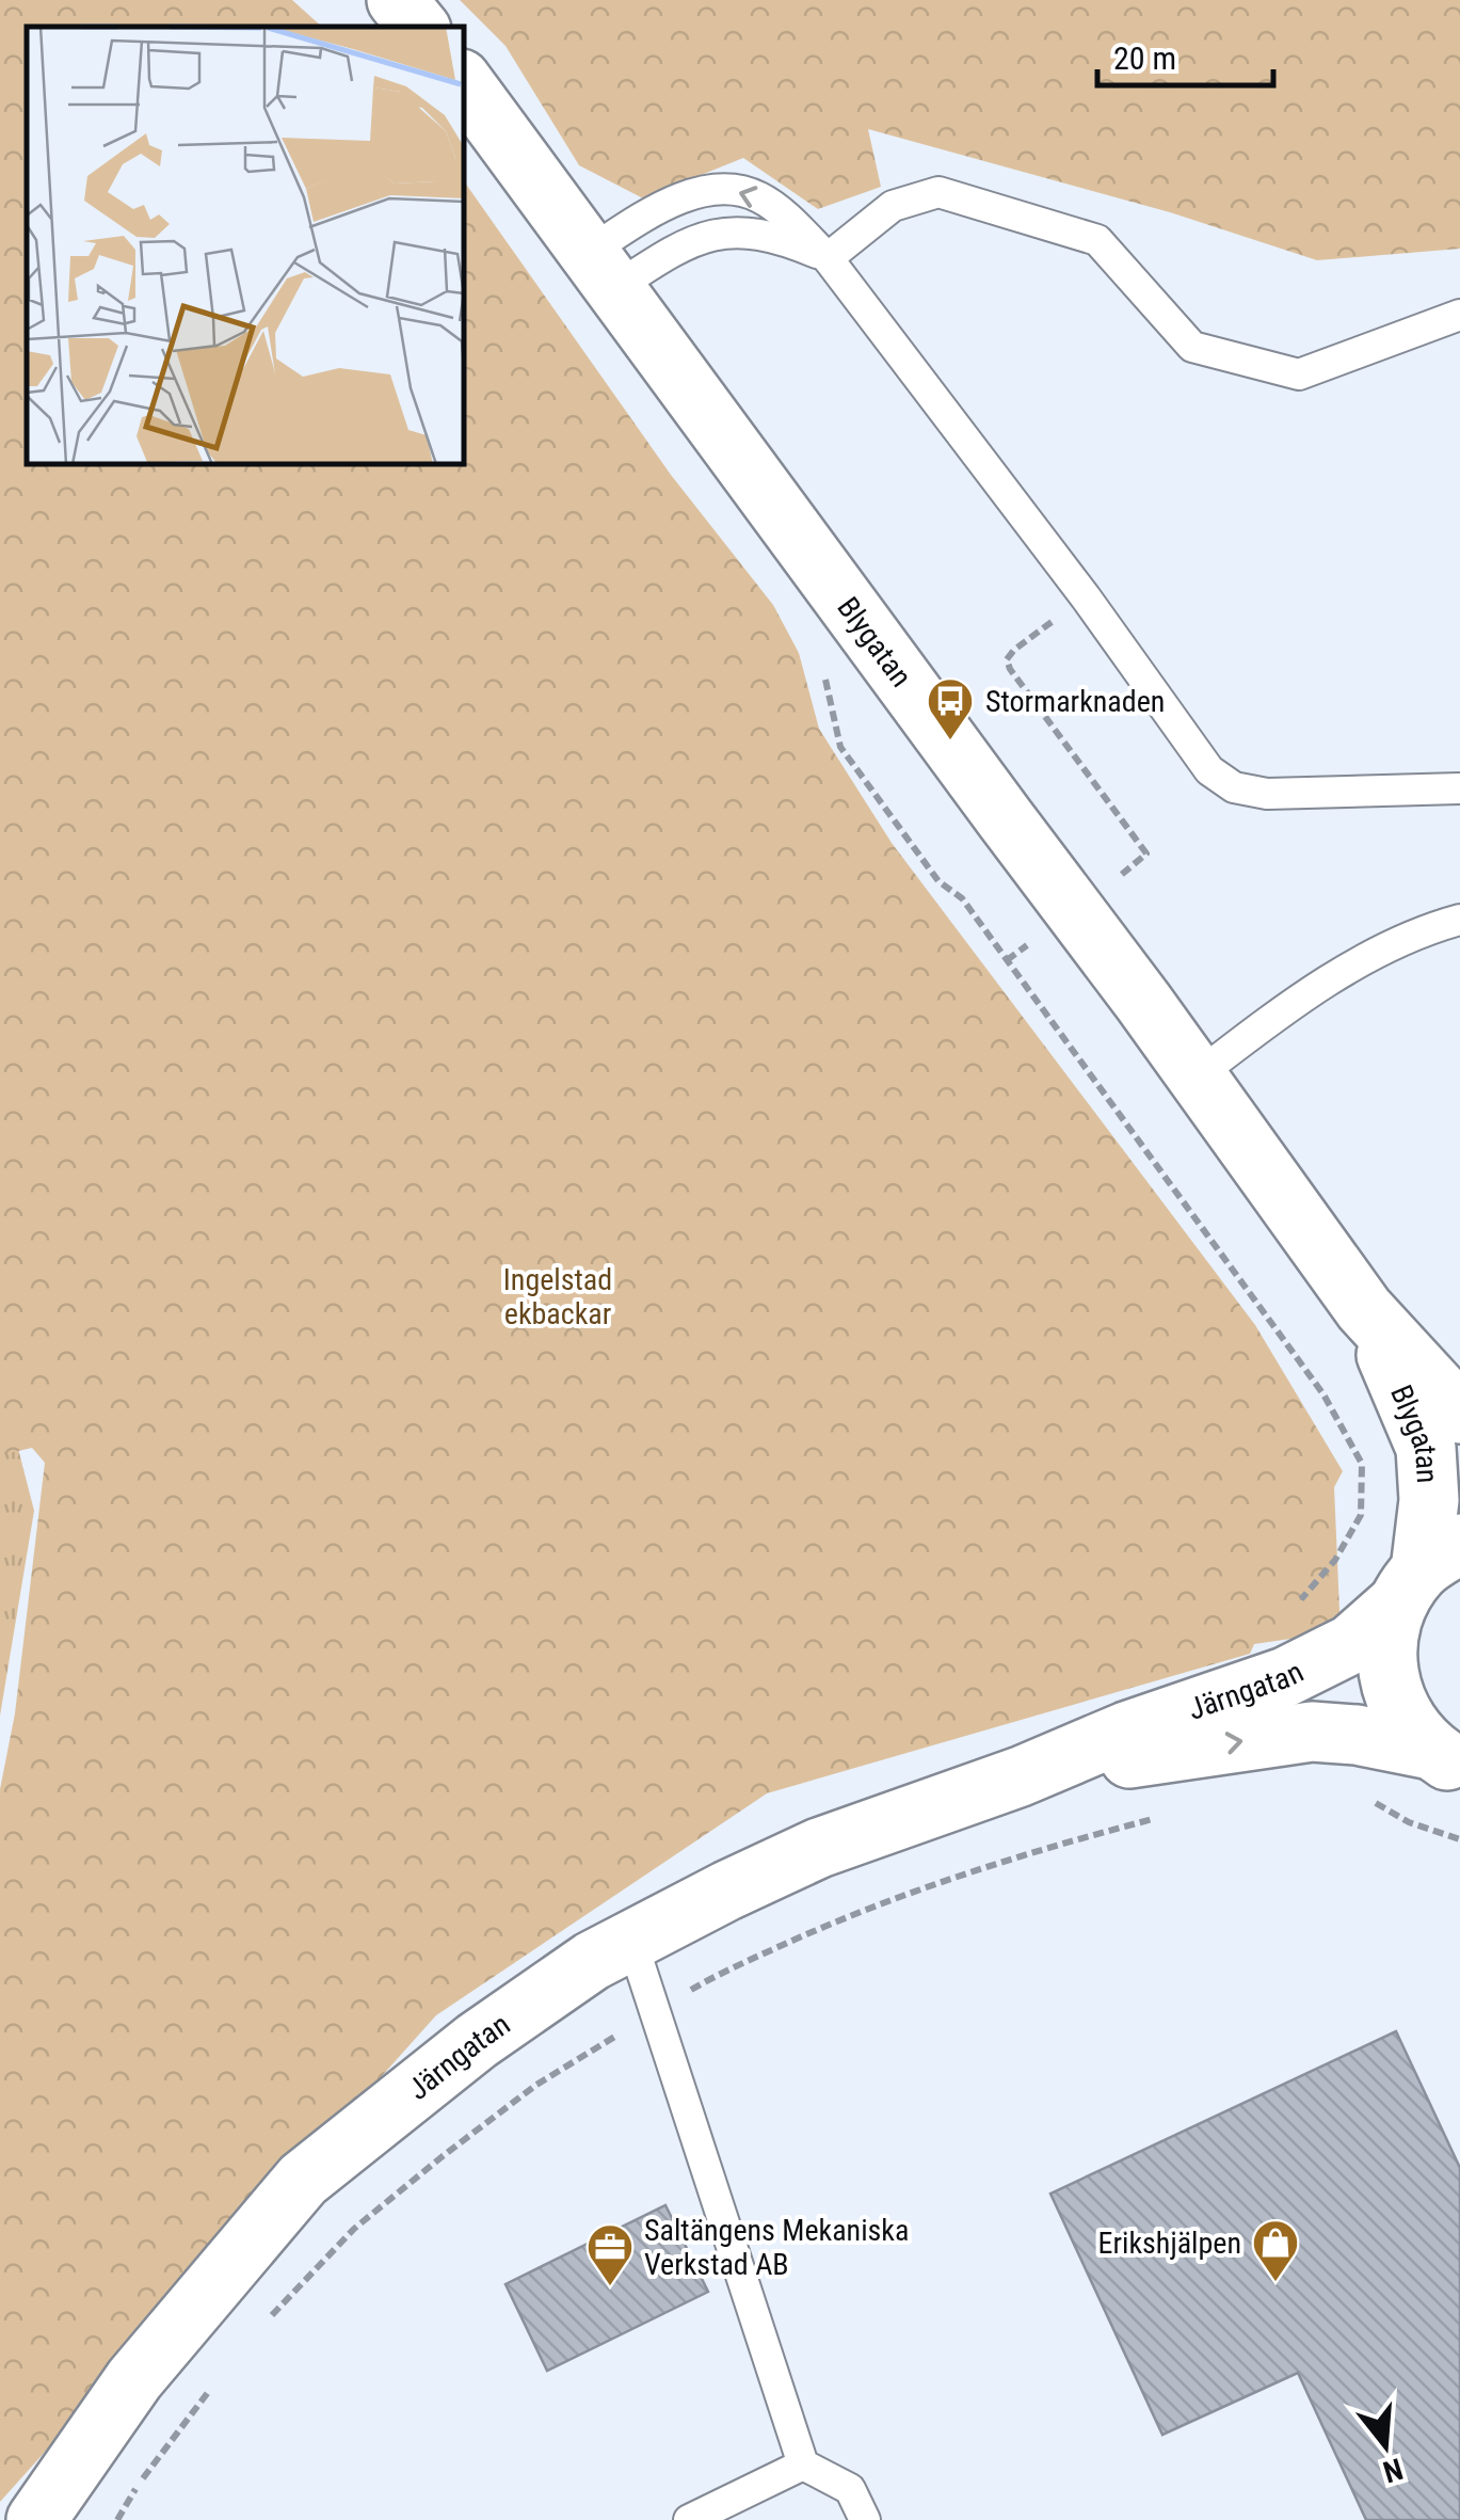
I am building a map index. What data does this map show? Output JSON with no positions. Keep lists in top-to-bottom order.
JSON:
{
  "streets": {
    "street": ["Blygatan", "Järngatan"]
  },
  "crossings": [
    ["Blygatan", "Järngatan"]
  ],
  "parks": ["Ingelstad ekbackar"],
  "places": {
    "bus stop": ["Stormarknaden"],
    "shop": ["Erikshjälpen"],
    "office": ["Saltängens Mekaniska Verkstad AB"]
  },
  "scale_bar": "20 m",
  "north": "bottom"
}
